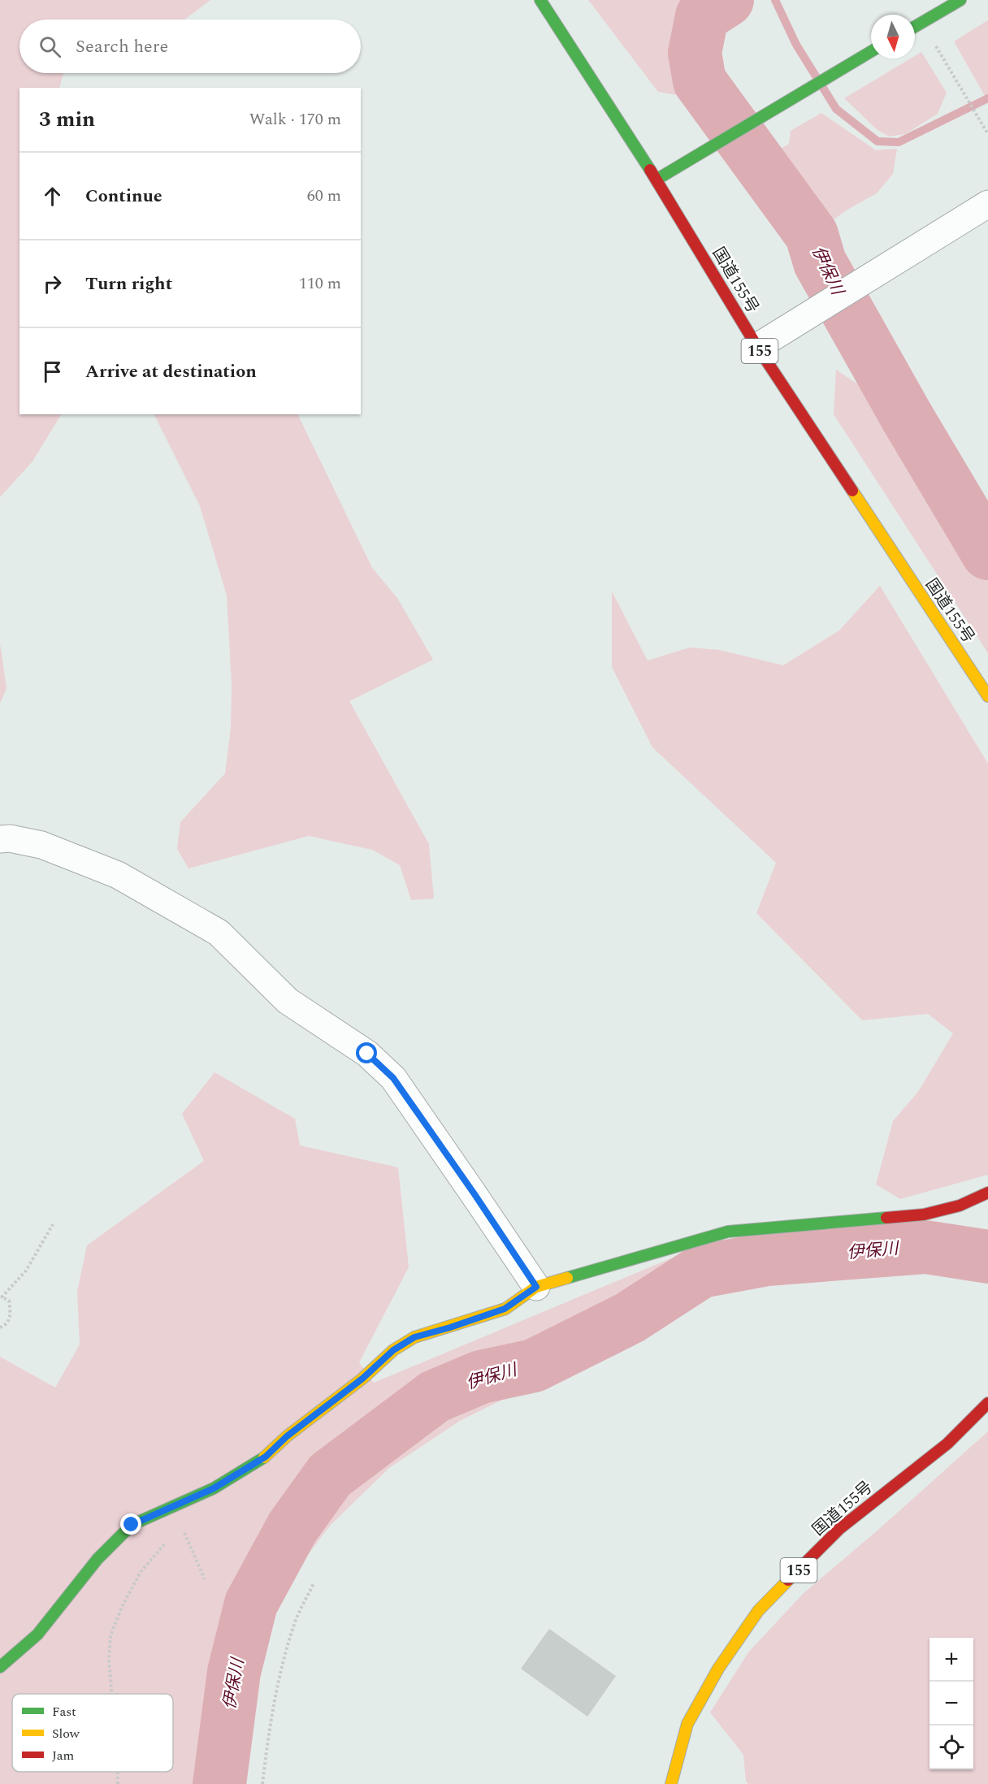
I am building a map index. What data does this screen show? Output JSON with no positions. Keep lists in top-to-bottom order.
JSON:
{
  "streets": {
    "main road": ["国道155号", "155"]
  },
  "water": ["伊保川"],
  "legend": ["Fast", "Slow", "Jam"],
  "north": "bottom",
  "page": {
    "search": "Search here",
    "heading": ["3 min", "Walk · 170 m"],
    "list": [
      ["Continue", "60 m"],
      ["Turn right", "110 m"],
      "Arrive at destination"
    ],
    "map_buttons": ["+", "−"]
  }
}
